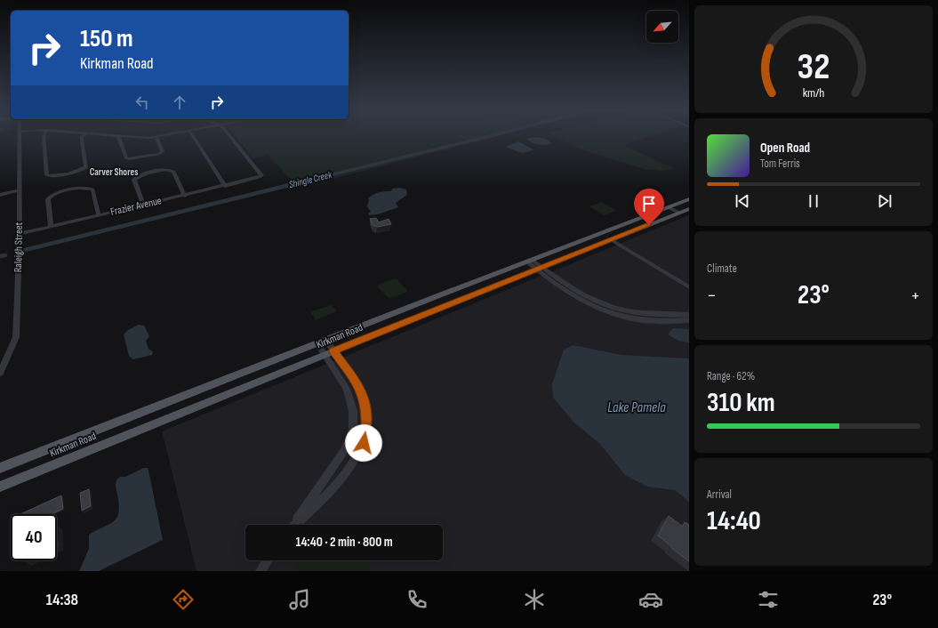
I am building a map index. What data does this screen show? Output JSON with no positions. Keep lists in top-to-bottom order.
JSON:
{
  "streets": {
    "main road": ["Kirkman Road"],
    "street": ["Frazier Avenue", "Raleigh Street"]
  },
  "crossings": [
    ["Frazier Avenue", "Raleigh Street"]
  ],
  "districts": ["Carver Shores"],
  "water": ["Shingle Creek", "Lake Pamela"],
  "north": "bottom left",
  "page": {
    "turn": ["150 m", "Kirkman Road"],
    "song": ["Open Road", "Tom Ferris"],
    "tile": [
      "Climate",
      ["Range · 62%", "310 km"],
      ["Arrival", "14:40"]
    ],
    "heat": ["−", "23°", "+"],
    "limit": "40",
    "trip": "14:40 · 2 min · 800 m",
    "tabs": ["14:38", "23°"],
    "gauge": ["32", "km/h"]
  }
}
